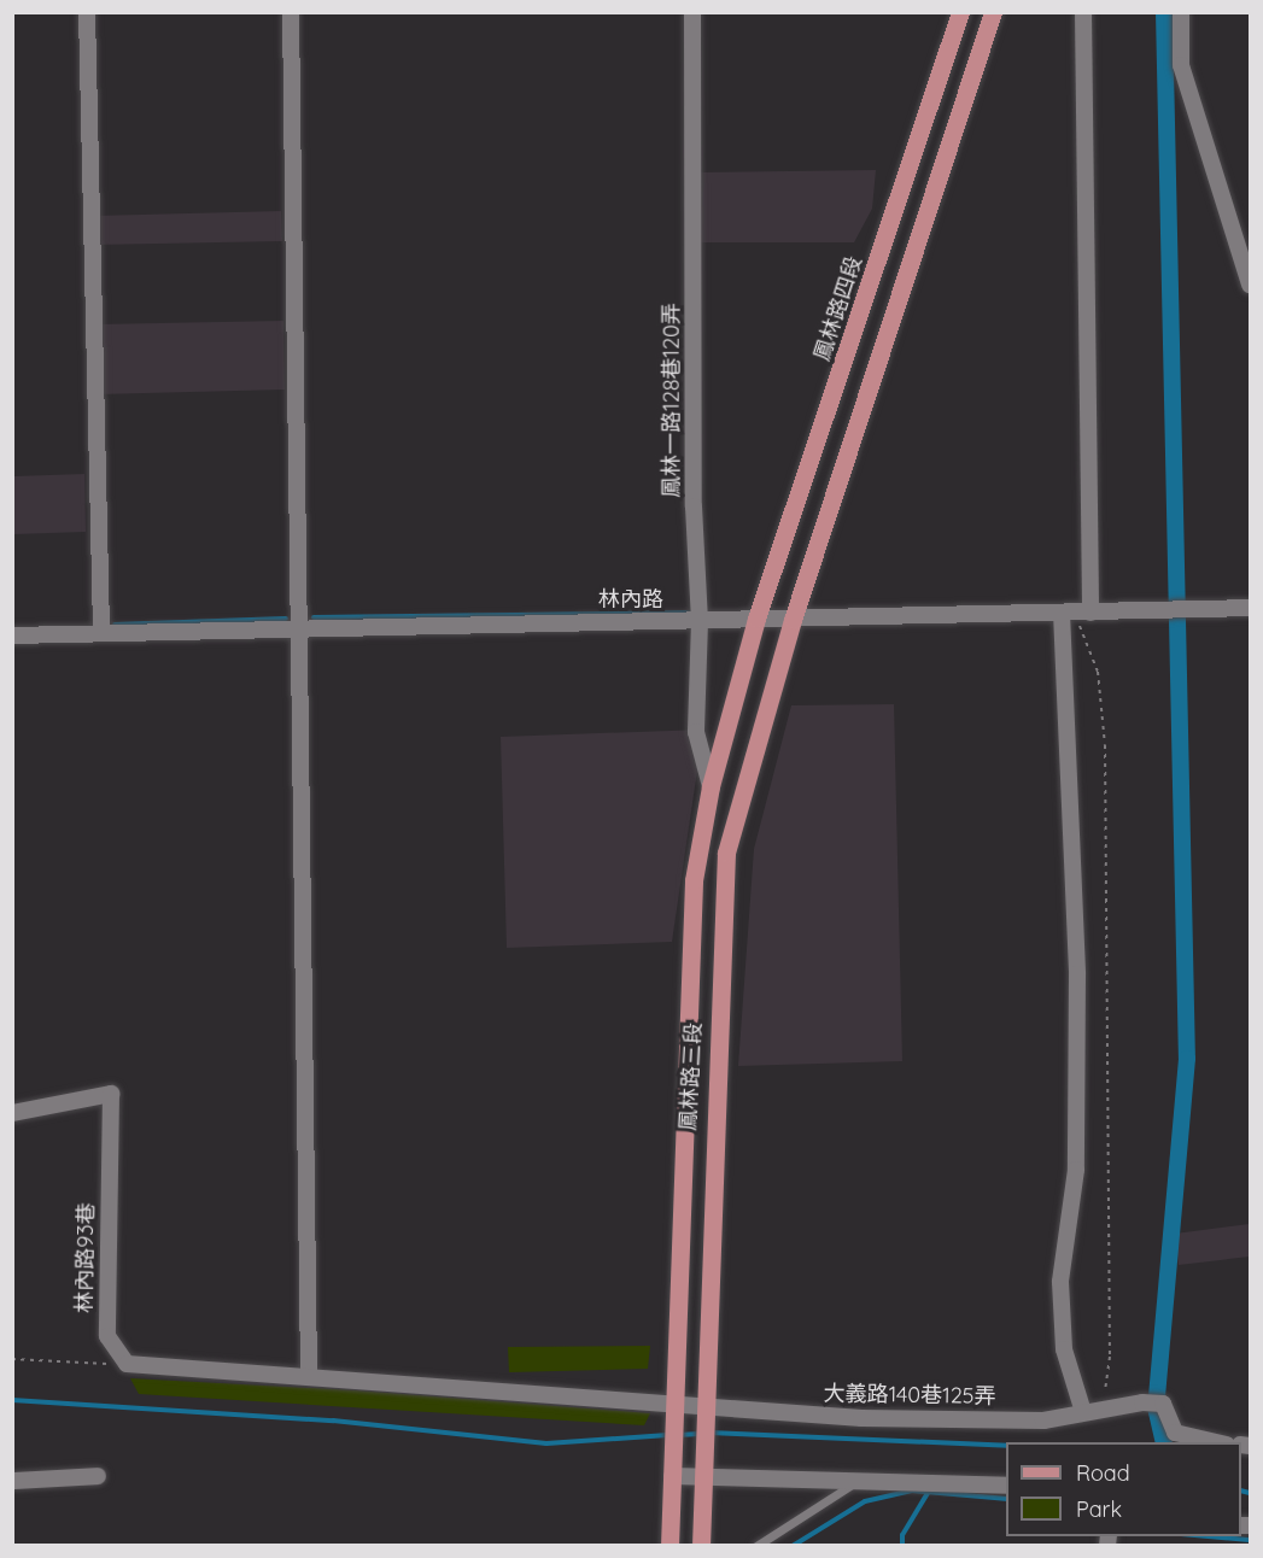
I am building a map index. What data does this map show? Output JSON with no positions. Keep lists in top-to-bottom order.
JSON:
{
  "streets": {
    "main road": ["鳳林路四段", "鳳林路三段"],
    "street": [
      "鳳林一路128巷120弄",
      "林內路",
      "林內路93巷",
      "大義路140巷125弄"
    ]
  },
  "crossings": [
    ["鳳林路四段", "林內路"],
    ["鳳林路四段", "鳳林路三段"],
    ["鳳林一路128巷120弄", "林內路"],
    ["鳳林一路128巷120弄", "鳳林路三段"],
    ["林內路", "鳳林路三段"],
    ["鳳林路三段", "大義路140巷125弄"]
  ],
  "legend": ["Road", "Park"]
}
